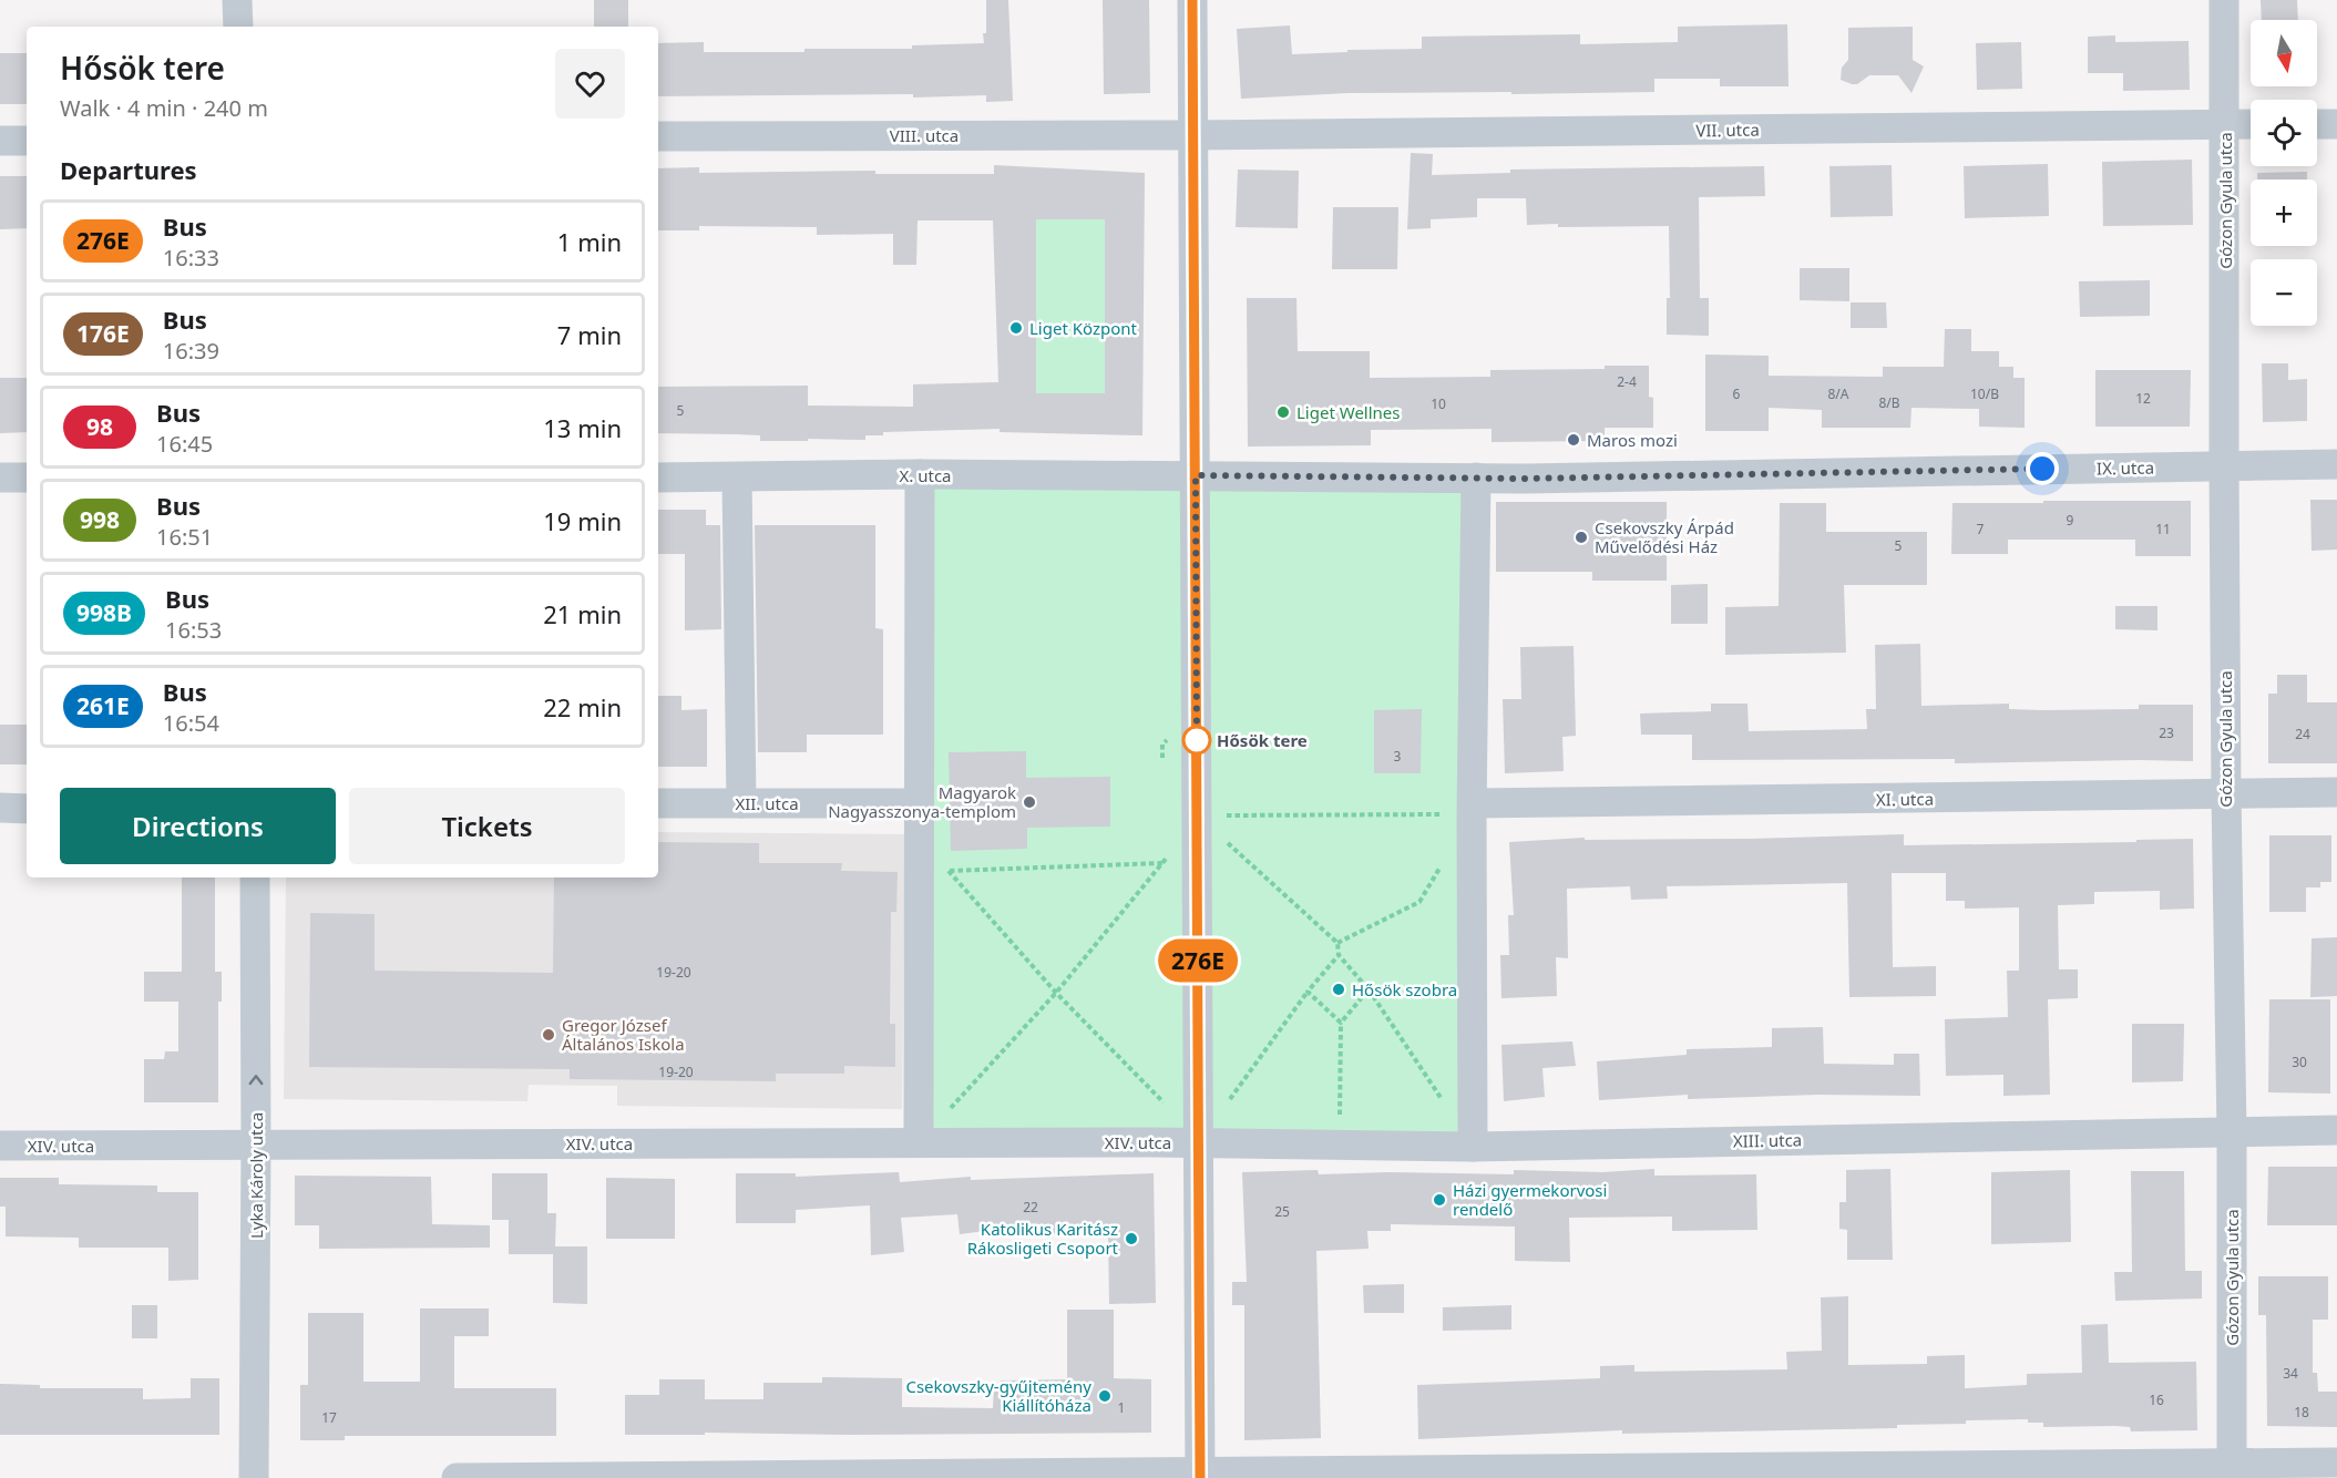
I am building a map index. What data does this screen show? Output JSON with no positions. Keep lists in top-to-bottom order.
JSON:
{
  "streets": {
    "street": [
      "VII. utca",
      "VIII. utca",
      "Gózon Gyula utca",
      "IX. utca",
      "X. utca",
      "XI. utca",
      "XII. utca",
      "XIII. utca",
      "XIV. utca",
      "Lyka Károly utca"
    ]
  },
  "crossings": [
    ["VII. utca", "VIII. utca"],
    ["VII. utca", "Gózon Gyula utca"],
    ["Gózon Gyula utca", "IX. utca"],
    ["Gózon Gyula utca", "XI. utca"],
    ["Gózon Gyula utca", "XIII. utca"],
    ["IX. utca", "X. utca"],
    ["XIII. utca", "XIV. utca"],
    ["XIV. utca", "Lyka Károly utca"]
  ],
  "one_way": ["Lyka Károly utca"],
  "places": [
    "Liget Központ",
    "Liget Wellnes",
    "Maros mozi",
    "Csekovszky Árpád Művelődési Ház",
    "Hősök tere",
    "Magyarok Nagyasszonya-templom",
    "Hősök szobra",
    "Gregor József Általános Iskola",
    "Házi gyermekorvosi rendelő",
    "Katolikus Karitász Rákosligeti Csoport",
    "Csekovszky-gyűjtemény Kiállítóháza"
  ],
  "lines": ["bus line 276E"],
  "house_numbers": [
    "2-4",
    "6",
    "8/A",
    "10/B",
    "12",
    "8/B",
    "10",
    "5",
    "9",
    "7",
    "11",
    "5",
    "23",
    "24",
    "3",
    "19-20",
    "30",
    "19-20",
    "22",
    "25",
    "34",
    "16",
    "1",
    "18",
    "17"
  ],
  "north": "bottom",
  "page": {
    "on_map": "276E",
    "map_buttons": ["+", "−"],
    "heading": [
      ["Hősök tere", "Walk · 4 min · 240 m"],
      "Departures"
    ],
    "list": [
      {
        "mark": "276E",
        "name": "Bus",
        "note": "16:33",
        "value": "1 min"
      },
      {
        "mark": "176E",
        "name": "Bus",
        "note": "16:39",
        "value": "7 min"
      },
      {
        "mark": "98",
        "name": "Bus",
        "note": "16:45",
        "value": "13 min"
      },
      {
        "mark": "998",
        "name": "Bus",
        "note": "16:51",
        "value": "19 min"
      },
      {
        "mark": "998B",
        "name": "Bus",
        "note": "16:53",
        "value": "21 min"
      },
      {
        "mark": "261E",
        "name": "Bus",
        "note": "16:54",
        "value": "22 min"
      }
    ],
    "buttons": ["Directions", "Tickets"]
  }
}
